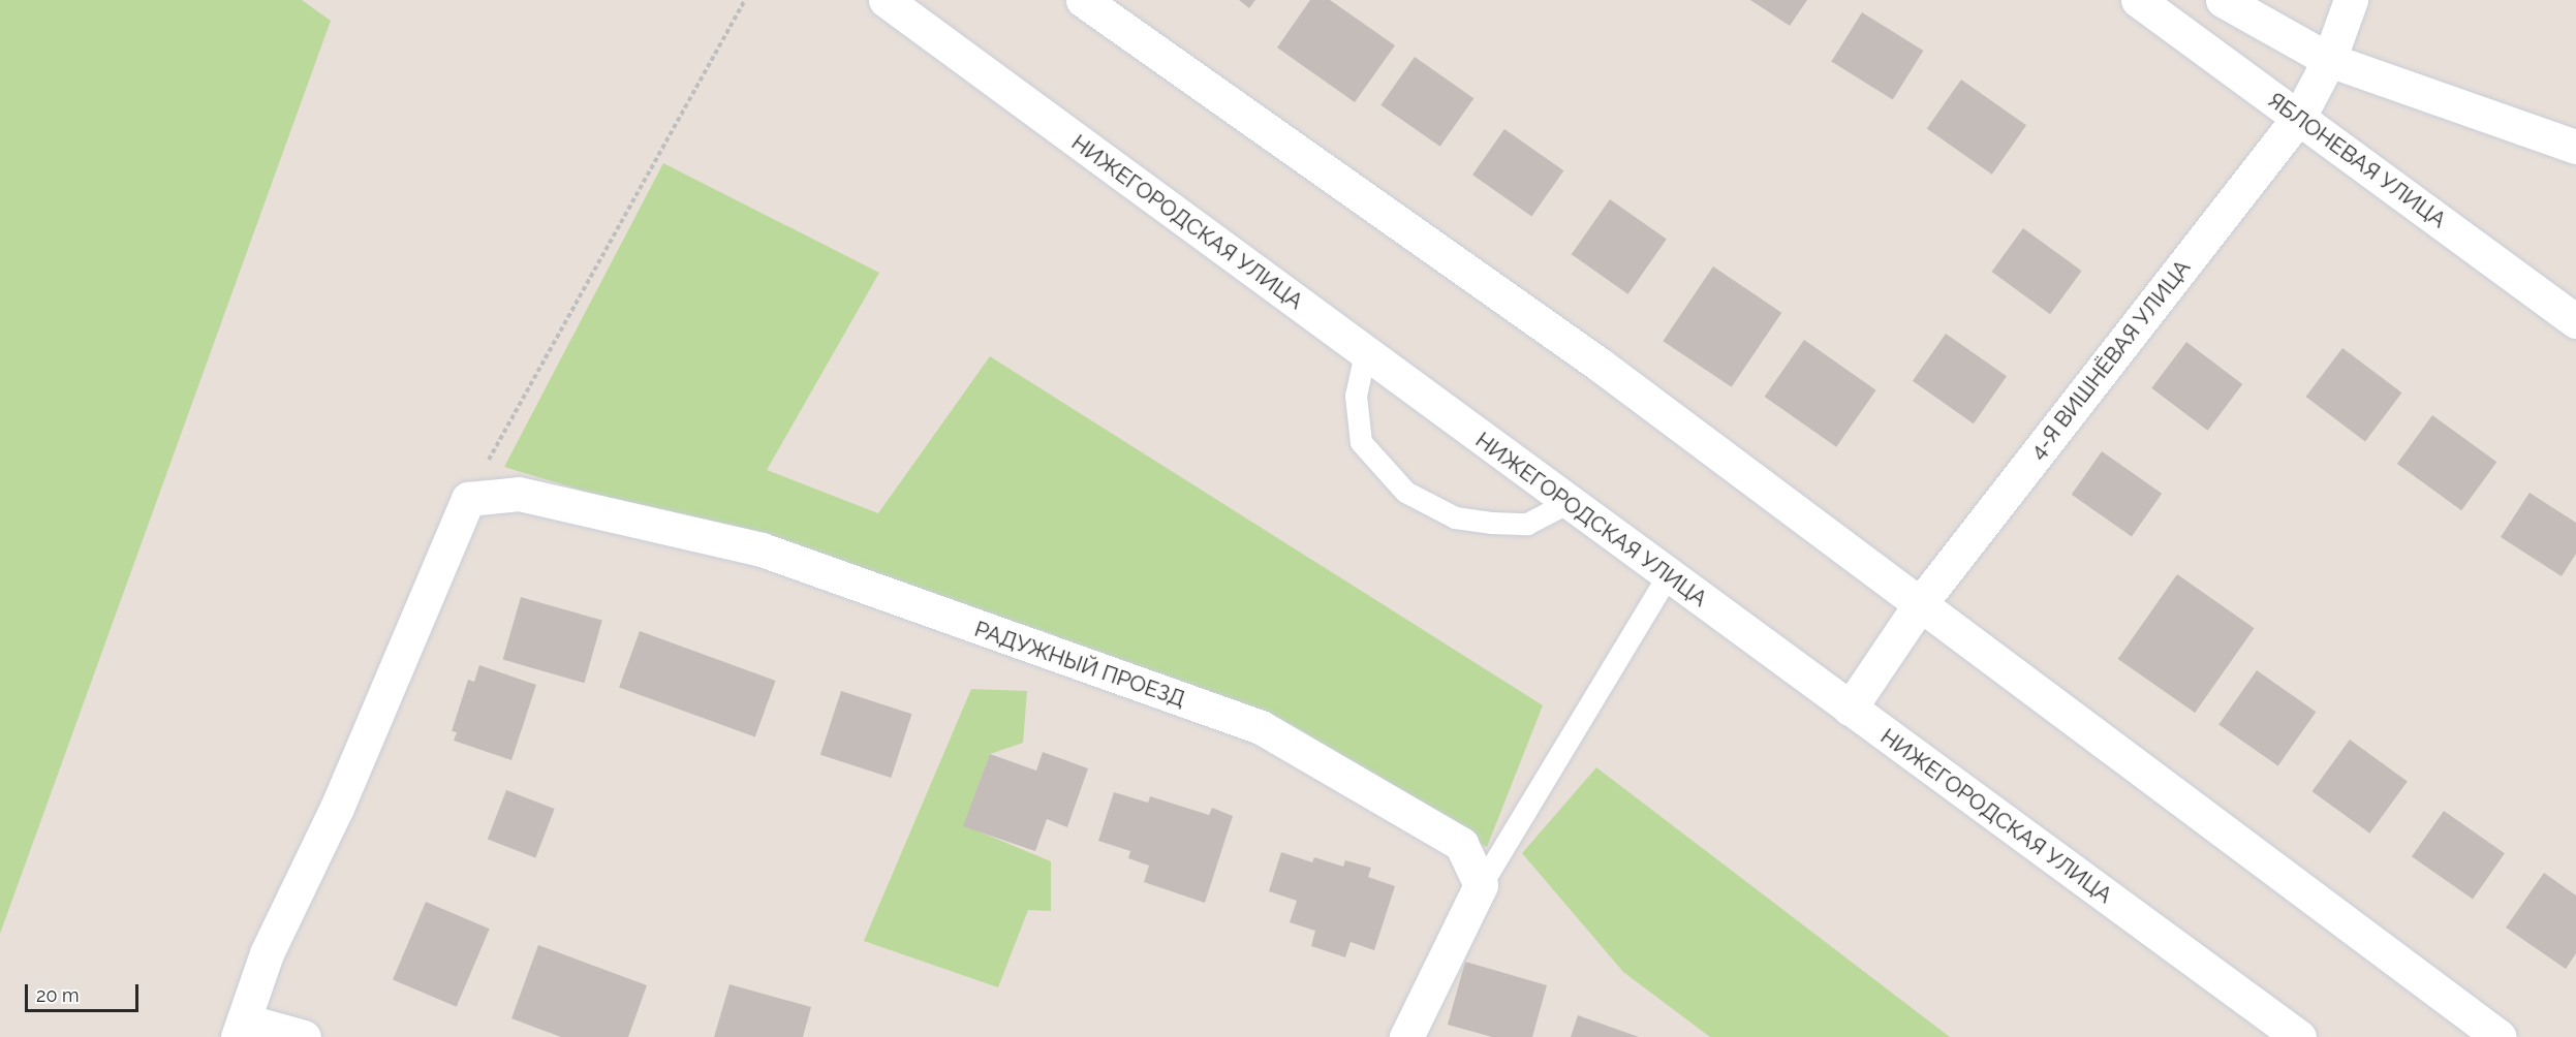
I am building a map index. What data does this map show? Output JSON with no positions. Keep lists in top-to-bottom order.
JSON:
{
  "streets": {
    "street": [
      "ЯБЛОНЕВАЯ УЛИЦА",
      "НИЖЕГОРОДСКАЯ УЛИЦА",
      "4-Я ВИШНЁВАЯ УЛИЦА",
      "РАДУЖНЫЙ ПРОЕЗД"
    ]
  },
  "crossings": [
    ["ЯБЛОНЕВАЯ УЛИЦА", "4-Я ВИШНЁВАЯ УЛИЦА"],
    ["НИЖЕГОРОДСКАЯ УЛИЦА", "4-Я ВИШНЁВАЯ УЛИЦА"]
  ],
  "scale_bar": "20 m"
}
